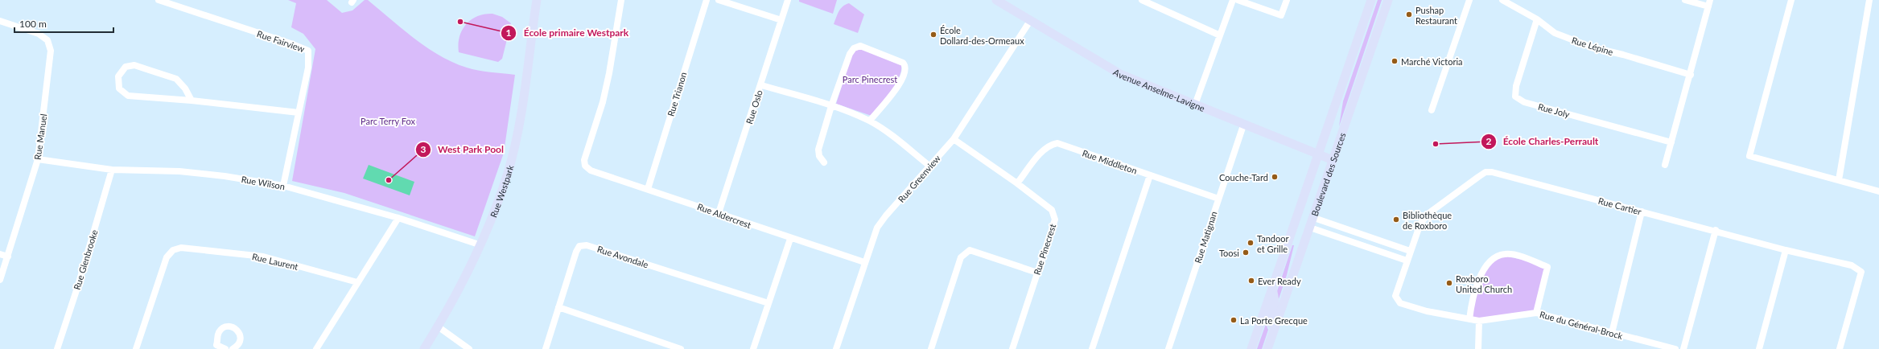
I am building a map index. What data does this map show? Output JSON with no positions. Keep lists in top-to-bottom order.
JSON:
{
  "streets": {
    "main road": ["Avenue Anselme-Lavigne", "Boulevard des Sources", "Rue Westpark"],
    "street": [
      "Rue Fairview",
      "Rue Lépine",
      "Rue Trianon",
      "Rue Oslo",
      "Rue Joly",
      "Rue Manuel",
      "Rue Middleton",
      "Rue Greenview",
      "Rue Wilson",
      "Rue Cartier",
      "Rue Aldercrest",
      "Rue Matignan",
      "Rue Pinecrest",
      "Rue Avondale",
      "Rue Glenbrooke",
      "Rue Laurent",
      "Rue du Général-Brock"
    ]
  },
  "crossings": [
    ["Rue Fairview", "Rue Wilson"],
    ["Rue Lépine", "Rue Joly"],
    ["Avenue Anselme-Lavigne", "Boulevard des Sources"],
    ["Avenue Anselme-Lavigne", "Rue Greenview"],
    ["Avenue Anselme-Lavigne", "Rue Matignan"],
    ["Rue Trianon", "Rue Aldercrest"],
    ["Rue Oslo", "Rue Aldercrest"],
    ["Rue Manuel", "Rue Wilson"],
    ["Rue Middleton", "Rue Matignan"],
    ["Rue Middleton", "Rue Pinecrest"],
    ["Rue Greenview", "Rue Aldercrest"],
    ["Rue Greenview", "Rue Pinecrest"],
    ["Rue Wilson", "Rue Westpark"],
    ["Rue Wilson", "Rue Glenbrooke"],
    ["Rue Cartier", "Rue du Général-Brock"]
  ],
  "parks": ["Parc Pinecrest", "Parc Terry Fox"],
  "places": [
    "Pushap Restaurant",
    "École primaire Westpark",
    "École Dollard-des-Ormeaux",
    "Marché Victoria",
    "École Charles-Perrault",
    "Couche-Tard",
    "West Park Pool",
    "Bibliothèque de Roxboro",
    "Tandoor et Grille",
    "Toosi",
    "Ever Ready",
    "Roxboro United Church",
    "La Porte Grecque"
  ],
  "scale_bar": "100 m"
}
